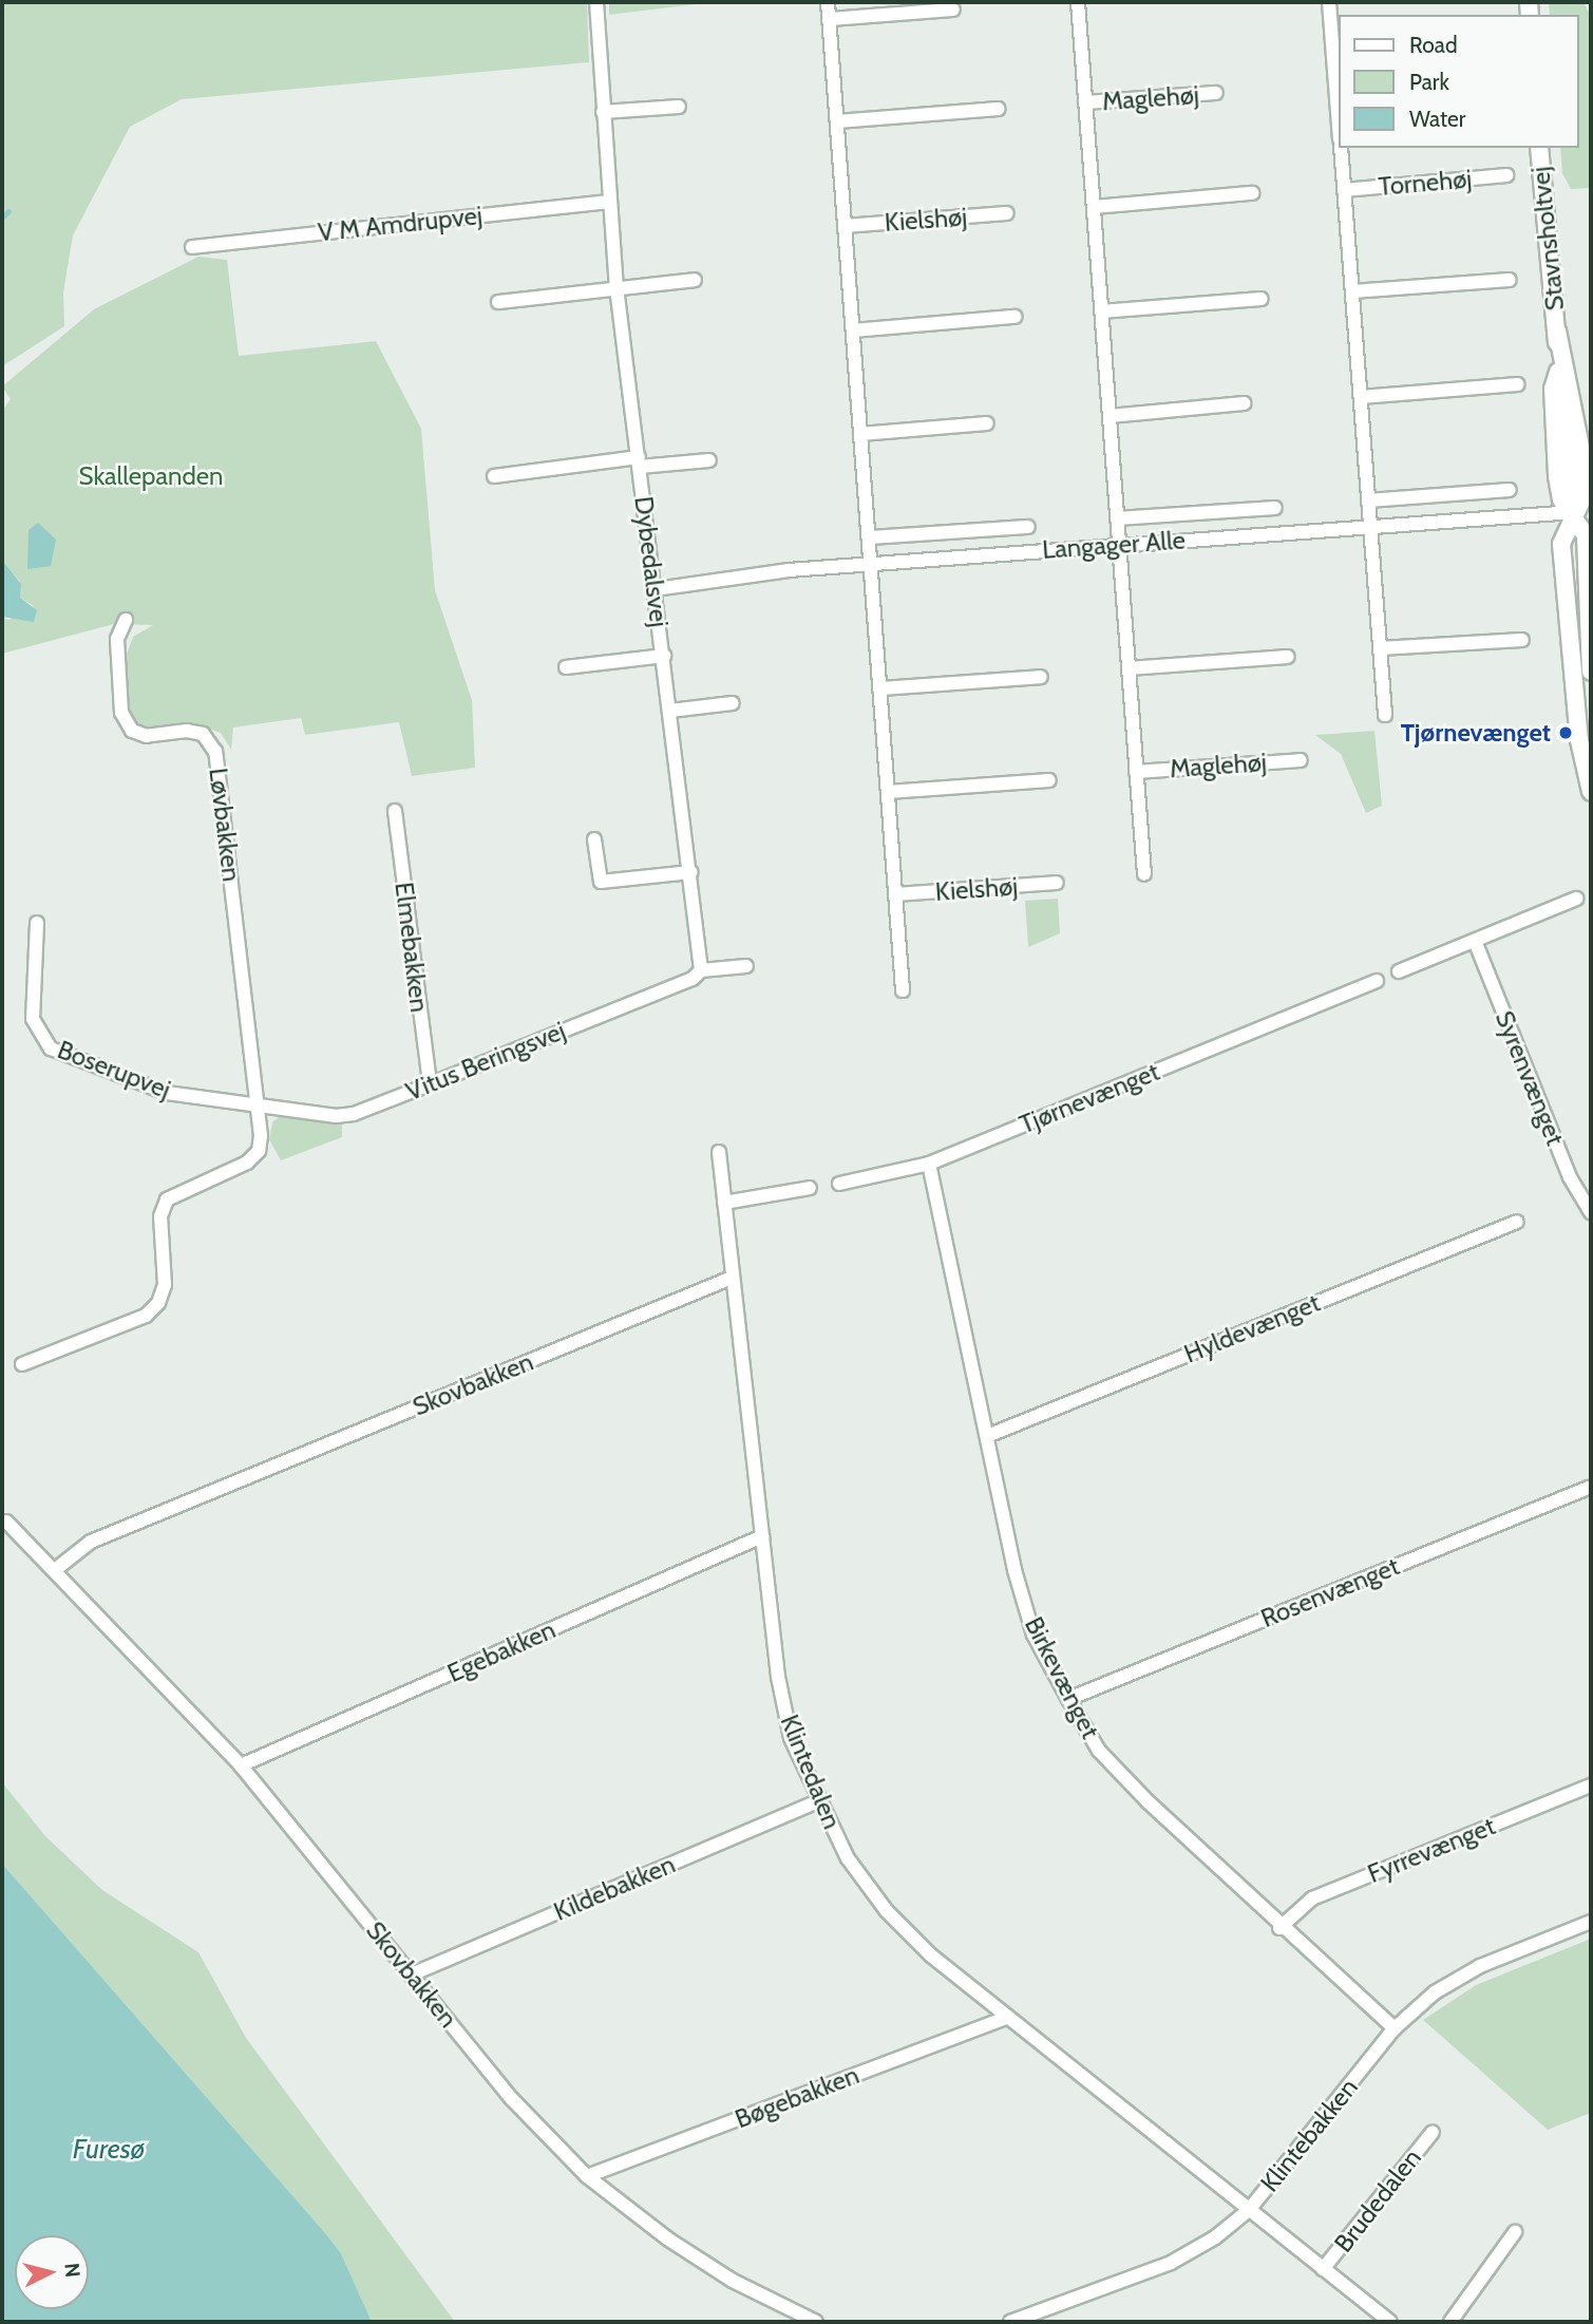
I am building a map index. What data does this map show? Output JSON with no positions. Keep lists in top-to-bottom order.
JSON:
{
  "streets": {
    "street": [
      "Maglehøj",
      "Tornehøj",
      "Kielshøj",
      "V M Amdrupvej",
      "Stavnsholtvej",
      "Langager Alle",
      "Dybedalsvej",
      "Løvbakken",
      "Elmebakken",
      "Vitus Beringsvej",
      "Boserupvej",
      "Syrenvænget",
      "Tjørnevænget",
      "Hyldevænget",
      "Skovbakken",
      "Rosenvænget",
      "Egebakken",
      "Birkevænget",
      "Klintedalen",
      "Fyrrevænget",
      "Kildebakken",
      "Bøgebakken",
      "Klintebakken",
      "Brudedalen"
    ]
  },
  "crossings": [
    ["Maglehøj", "Langager Alle"],
    ["Tornehøj", "Langager Alle"],
    ["V M Amdrupvej", "Dybedalsvej"],
    ["Stavnsholtvej", "Langager Alle"],
    ["Langager Alle", "Dybedalsvej"],
    ["Dybedalsvej", "Vitus Beringsvej"],
    ["Løvbakken", "Vitus Beringsvej"],
    ["Løvbakken", "Boserupvej"],
    ["Elmebakken", "Vitus Beringsvej"],
    ["Vitus Beringsvej", "Boserupvej"],
    ["Tjørnevænget", "Birkevænget"],
    ["Hyldevænget", "Birkevænget"],
    ["Skovbakken", "Egebakken"],
    ["Skovbakken", "Klintedalen"],
    ["Skovbakken", "Kildebakken"],
    ["Skovbakken", "Bøgebakken"],
    ["Rosenvænget", "Birkevænget"],
    ["Egebakken", "Klintedalen"],
    ["Birkevænget", "Fyrrevænget"],
    ["Birkevænget", "Klintebakken"],
    ["Klintedalen", "Kildebakken"],
    ["Klintedalen", "Bøgebakken"],
    ["Klintedalen", "Klintebakken"],
    ["Klintedalen", "Brudedalen"],
    ["Klintebakken", "Brudedalen"]
  ],
  "water": ["Furesø"],
  "parks": ["Skallepanden"],
  "places": ["Tjørnevænget"],
  "legend": ["Road", "Park", "Water"],
  "north": "right"
}
